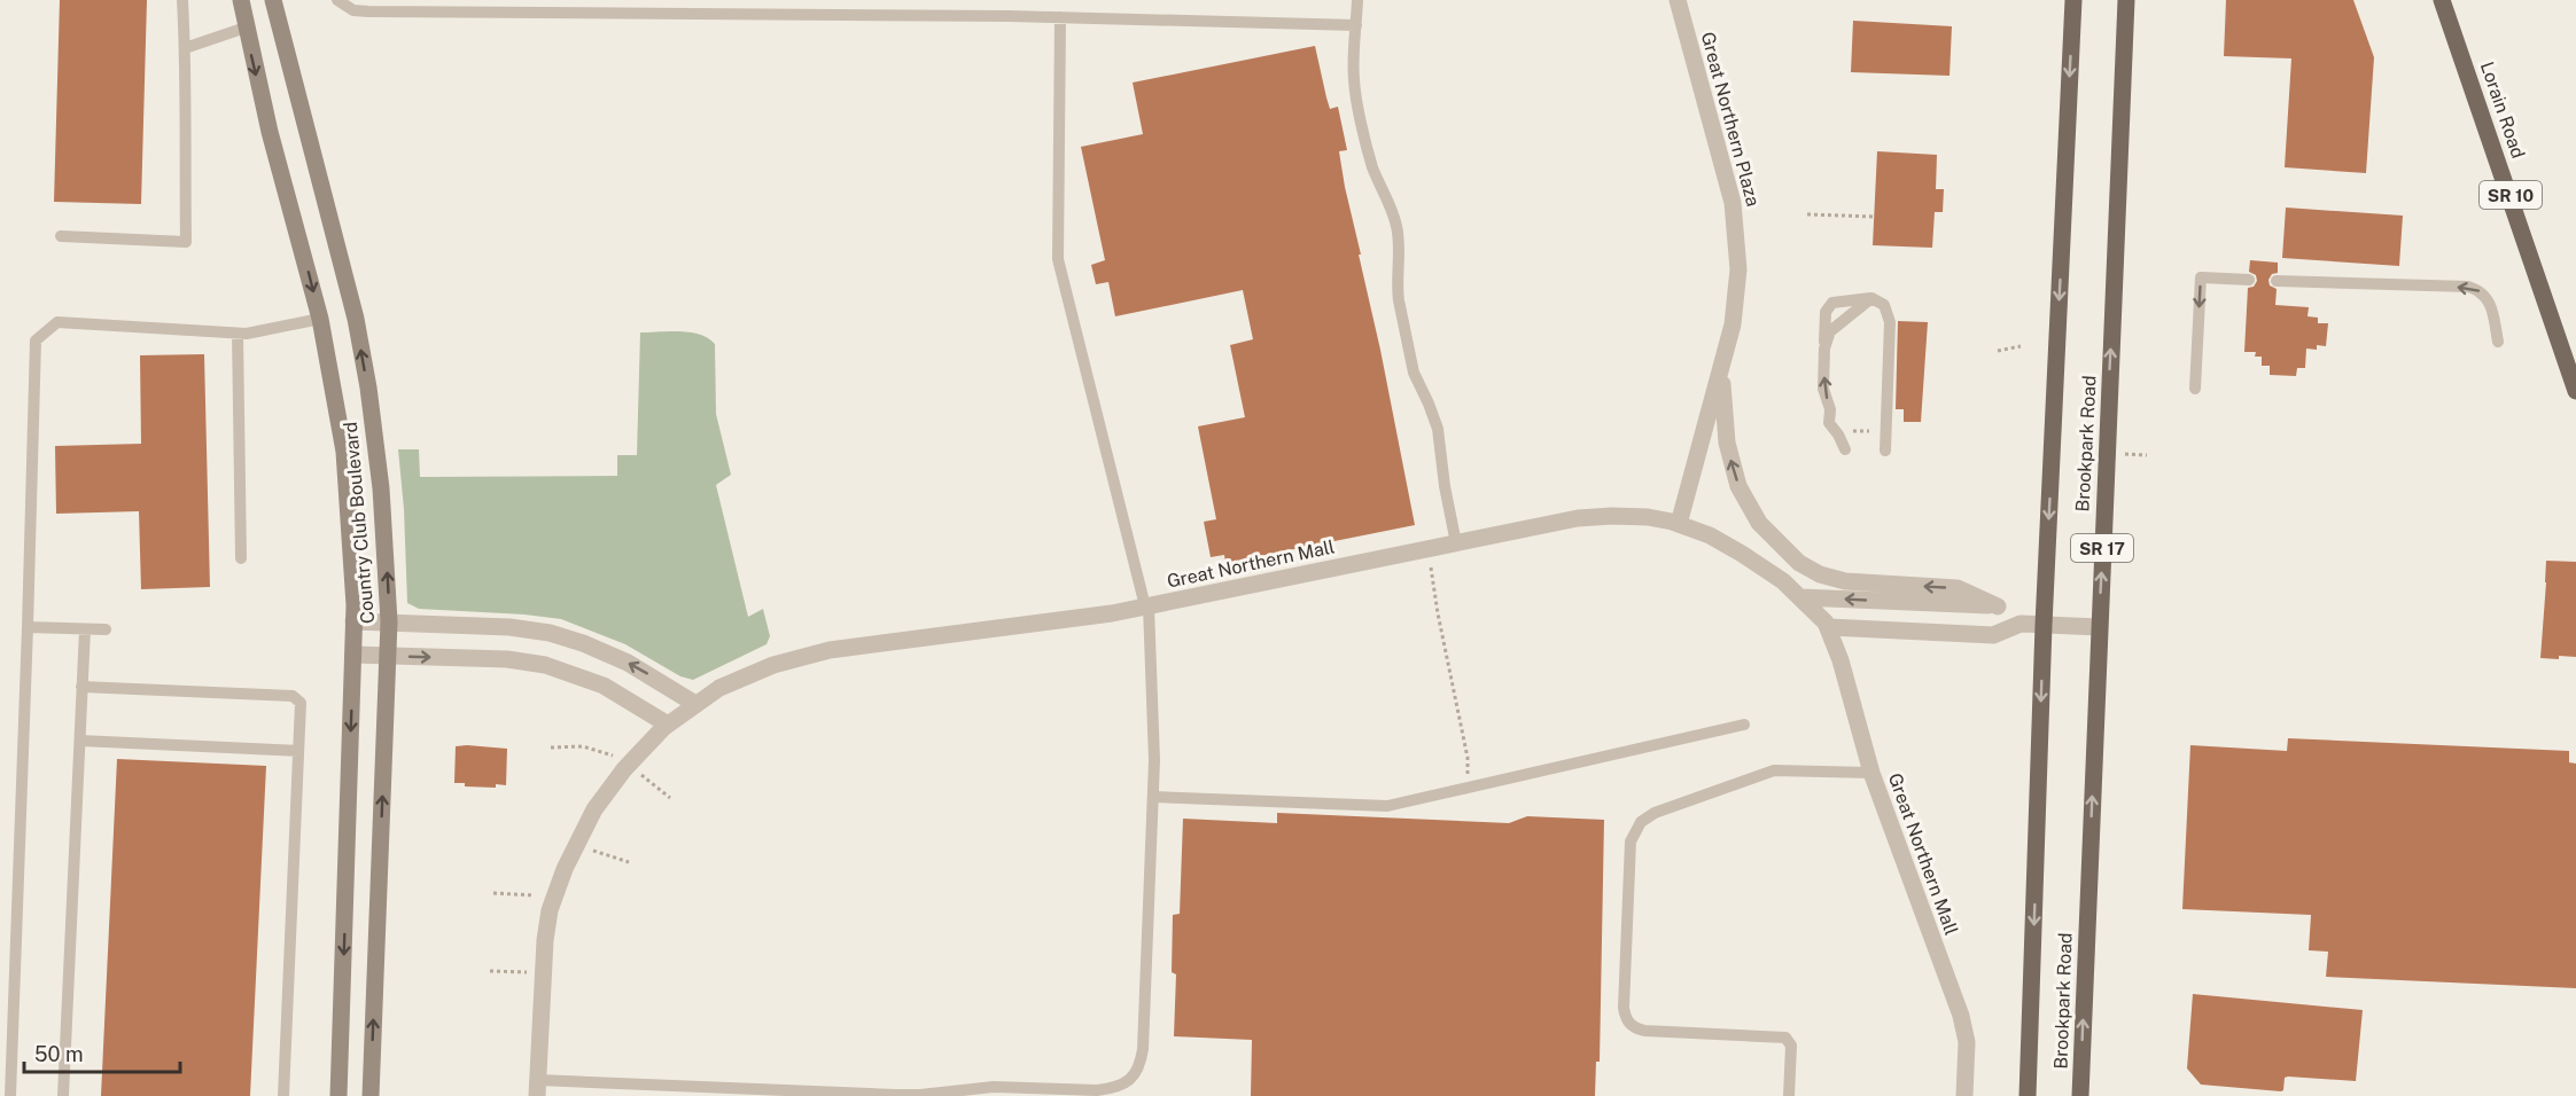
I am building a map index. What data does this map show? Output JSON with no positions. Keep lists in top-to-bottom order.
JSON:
{
  "streets": {
    "main road": [
      "Lorain Road",
      "SR 10",
      "Brookpark Road",
      "SR 17"
    ],
    "street": ["Great Northern Plaza", "Country Club Boulevard", "Great Northern Mall"]
  },
  "crossings": [
    ["Great Northern Plaza", "Great Northern Mall"]
  ],
  "one_way": ["Great Northern Plaza"],
  "scale_bar": "50 m"
}
